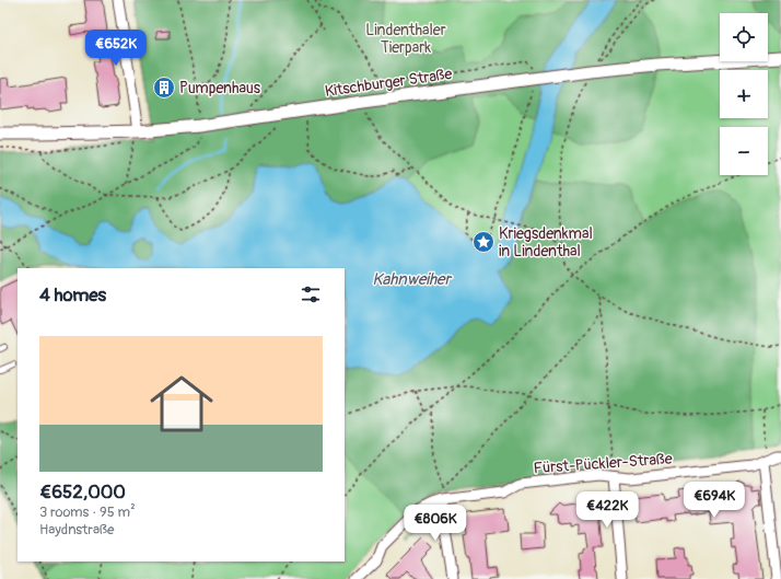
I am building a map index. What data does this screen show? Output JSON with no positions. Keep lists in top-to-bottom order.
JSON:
{
  "streets": {
    "street": ["Kitschburger Straße", "Fürst-Pückler-Straße"]
  },
  "water": ["Kahnweiher"],
  "parks": ["Lindenthaler Tierpark"],
  "places": {
    "building": ["Pumpenhaus"],
    "place": ["Kriegsdenkmal in Lindenthal"]
  },
  "page": {
    "map_buttons": ["+", "−"],
    "price": [
      "€652K",
      "€694K",
      "€422K",
      "€806K"
    ],
    "heading": "4 homes",
    "list": [
      {
        "name": "€652,000",
        "note": "3 rooms · 95 m² · Haydnstraße"
      }
    ]
  }
}
